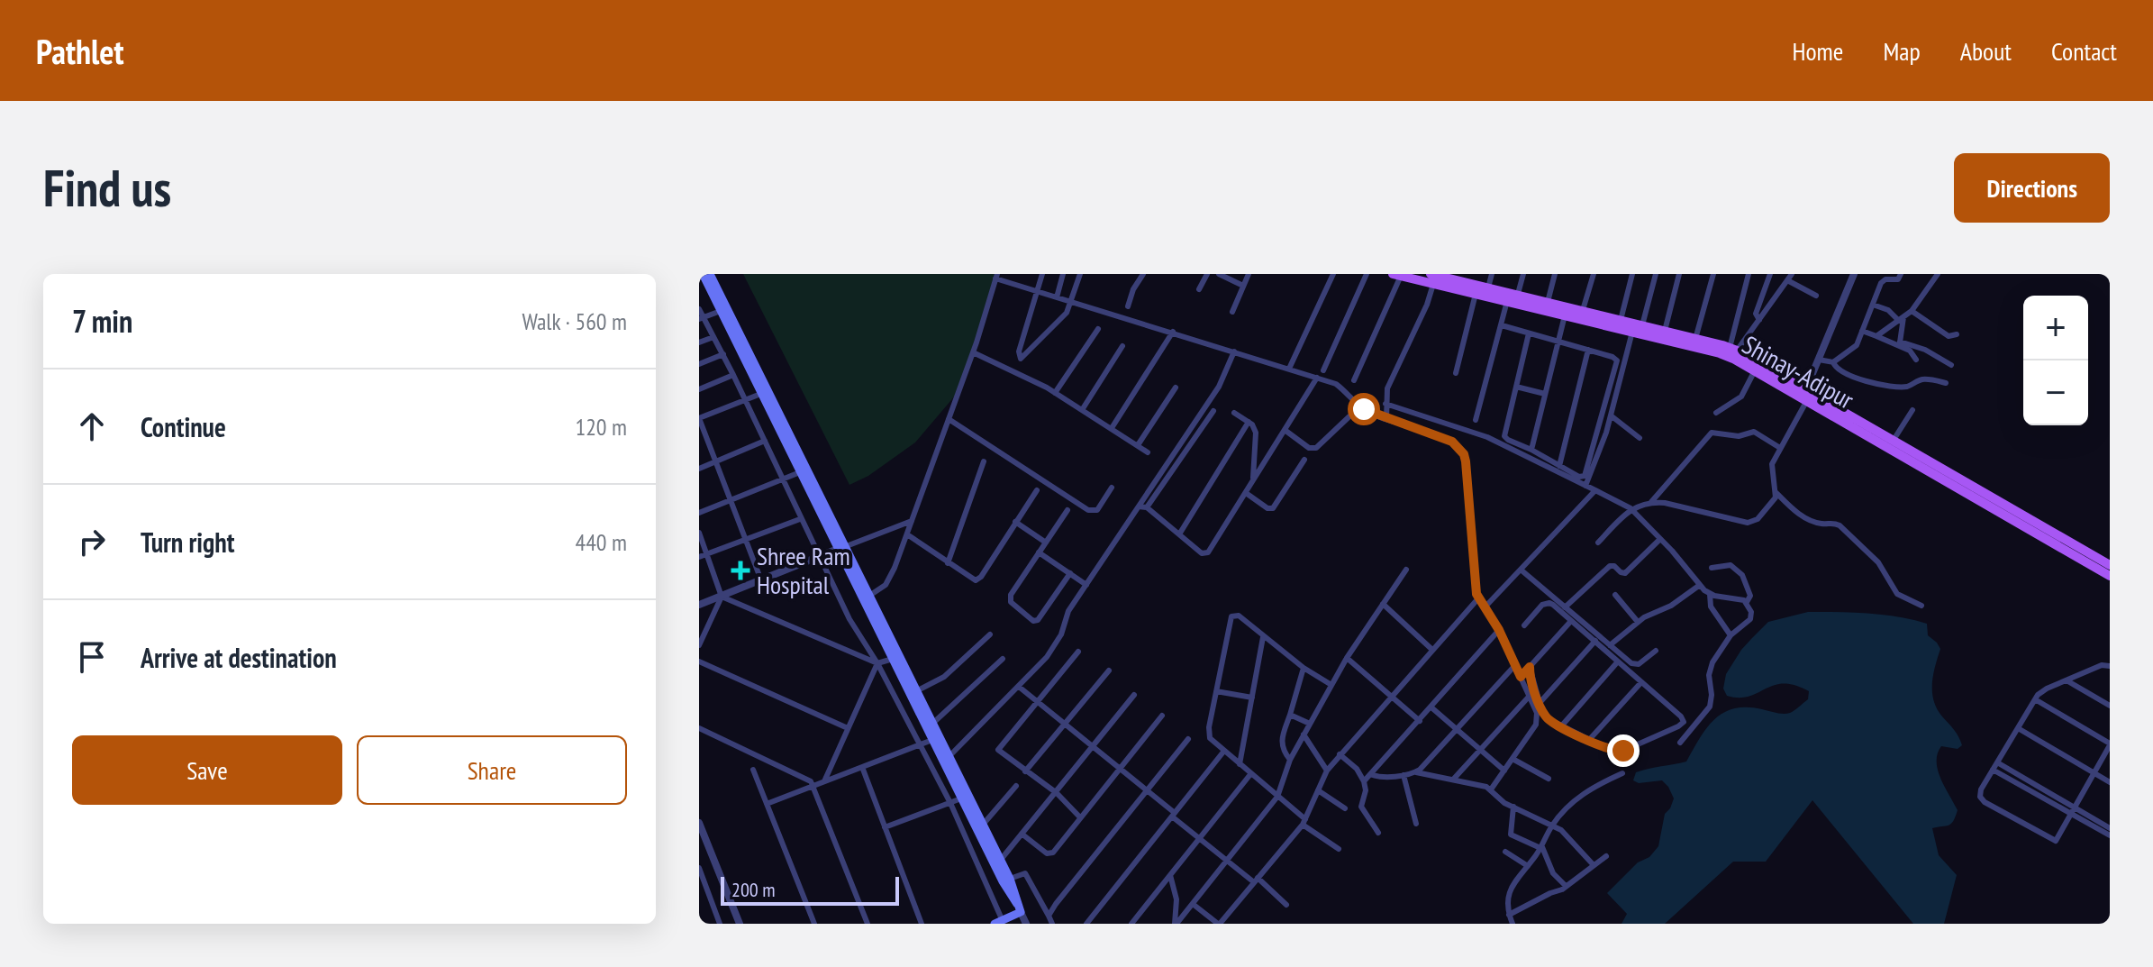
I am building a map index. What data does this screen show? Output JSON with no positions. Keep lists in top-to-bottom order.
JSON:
{
  "streets": {
    "main road": ["Shinay-Adipur"]
  },
  "places": {
    "health": ["Shree Ram Hospital"]
  },
  "scale_bar": "200 m",
  "page": {
    "header": "Pathlet",
    "nav": [
      "Home",
      "Map",
      "About",
      "Contact"
    ],
    "buttons": [
      "Directions",
      ["Save", "Share"]
    ],
    "title": "Find us",
    "heading": ["7 min", "Walk · 560 m"],
    "map_buttons": ["+", "−"],
    "list": [
      ["Continue", "120 m"],
      ["Turn right", "440 m"],
      "Arrive at destination"
    ],
    "scale": "200 m"
  }
}
